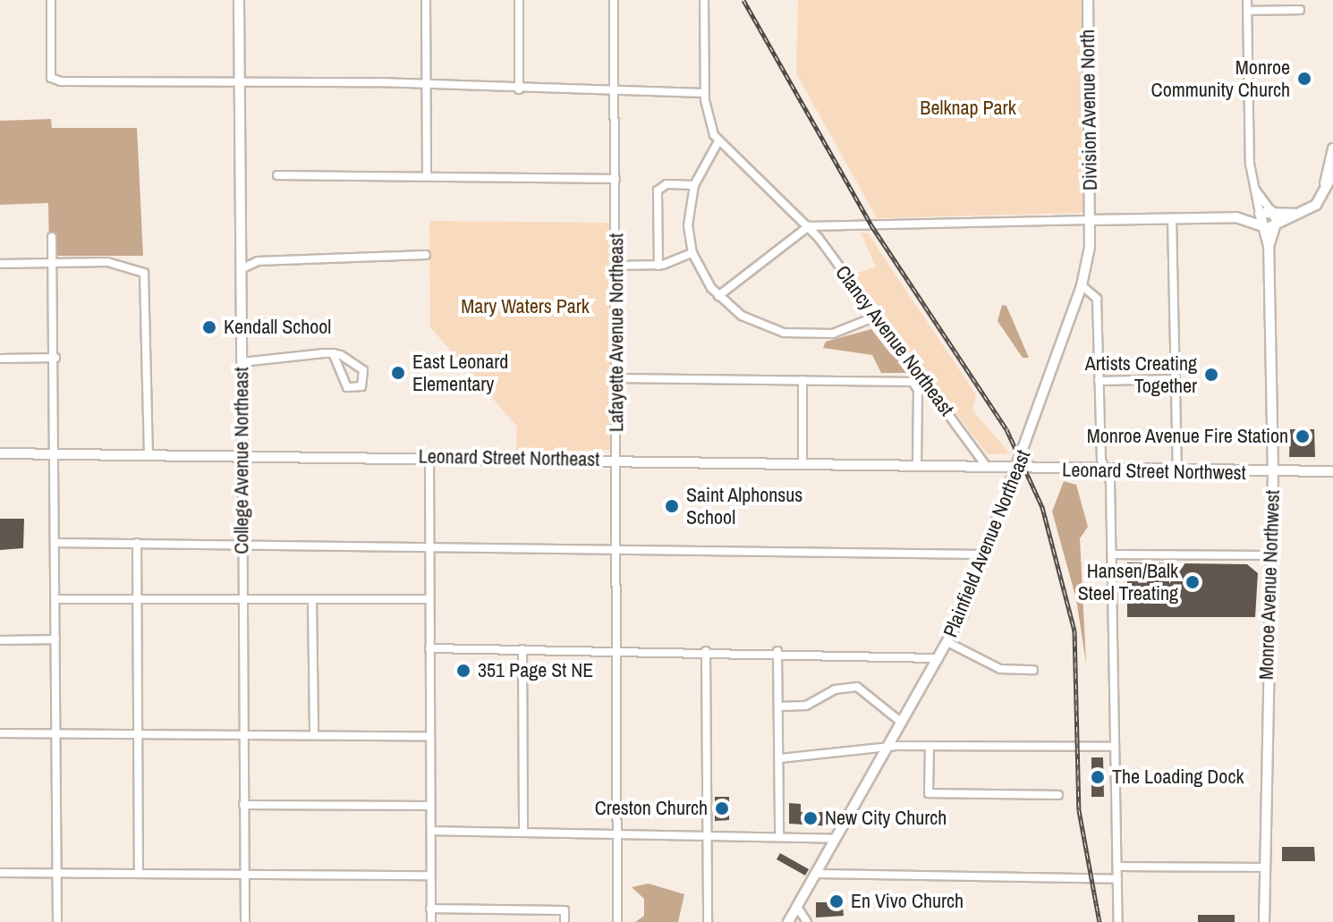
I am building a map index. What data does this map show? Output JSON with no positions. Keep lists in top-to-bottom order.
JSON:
{
  "streets": {
    "main road": [
      "Division Avenue North",
      "Leonard Street Northeast",
      "College Avenue Northeast",
      "Leonard Street Northwest",
      "Plainfield Avenue Northeast",
      "Monroe Avenue Northwest"
    ],
    "street": ["Lafayette Avenue Northeast", "Clancy Avenue Northeast"]
  },
  "crossings": [
    ["Division Avenue North", "Plainfield Avenue Northeast"],
    ["Lafayette Avenue Northeast", "Leonard Street Northeast"],
    ["Clancy Avenue Northeast", "Leonard Street Northeast"],
    ["Leonard Street Northeast", "College Avenue Northeast"],
    ["Leonard Street Northeast", "Leonard Street Northwest"],
    ["Leonard Street Northeast", "Plainfield Avenue Northeast"],
    ["Leonard Street Northwest", "Plainfield Avenue Northeast"],
    ["Leonard Street Northwest", "Monroe Avenue Northwest"]
  ],
  "parks": ["Belknap Park", "Mary Waters Park"],
  "places": [
    "Monroe Community Church",
    "Kendall School",
    "East Leonard Elementary",
    "Artists Creating Together",
    "Monroe Avenue Fire Station",
    "Saint Alphonsus School",
    "Hansen/Balk Steel Treating",
    "351 Page St NE",
    "The Loading Dock",
    "Creston Church",
    "New City Church",
    "En Vivo Church"
  ]
}
